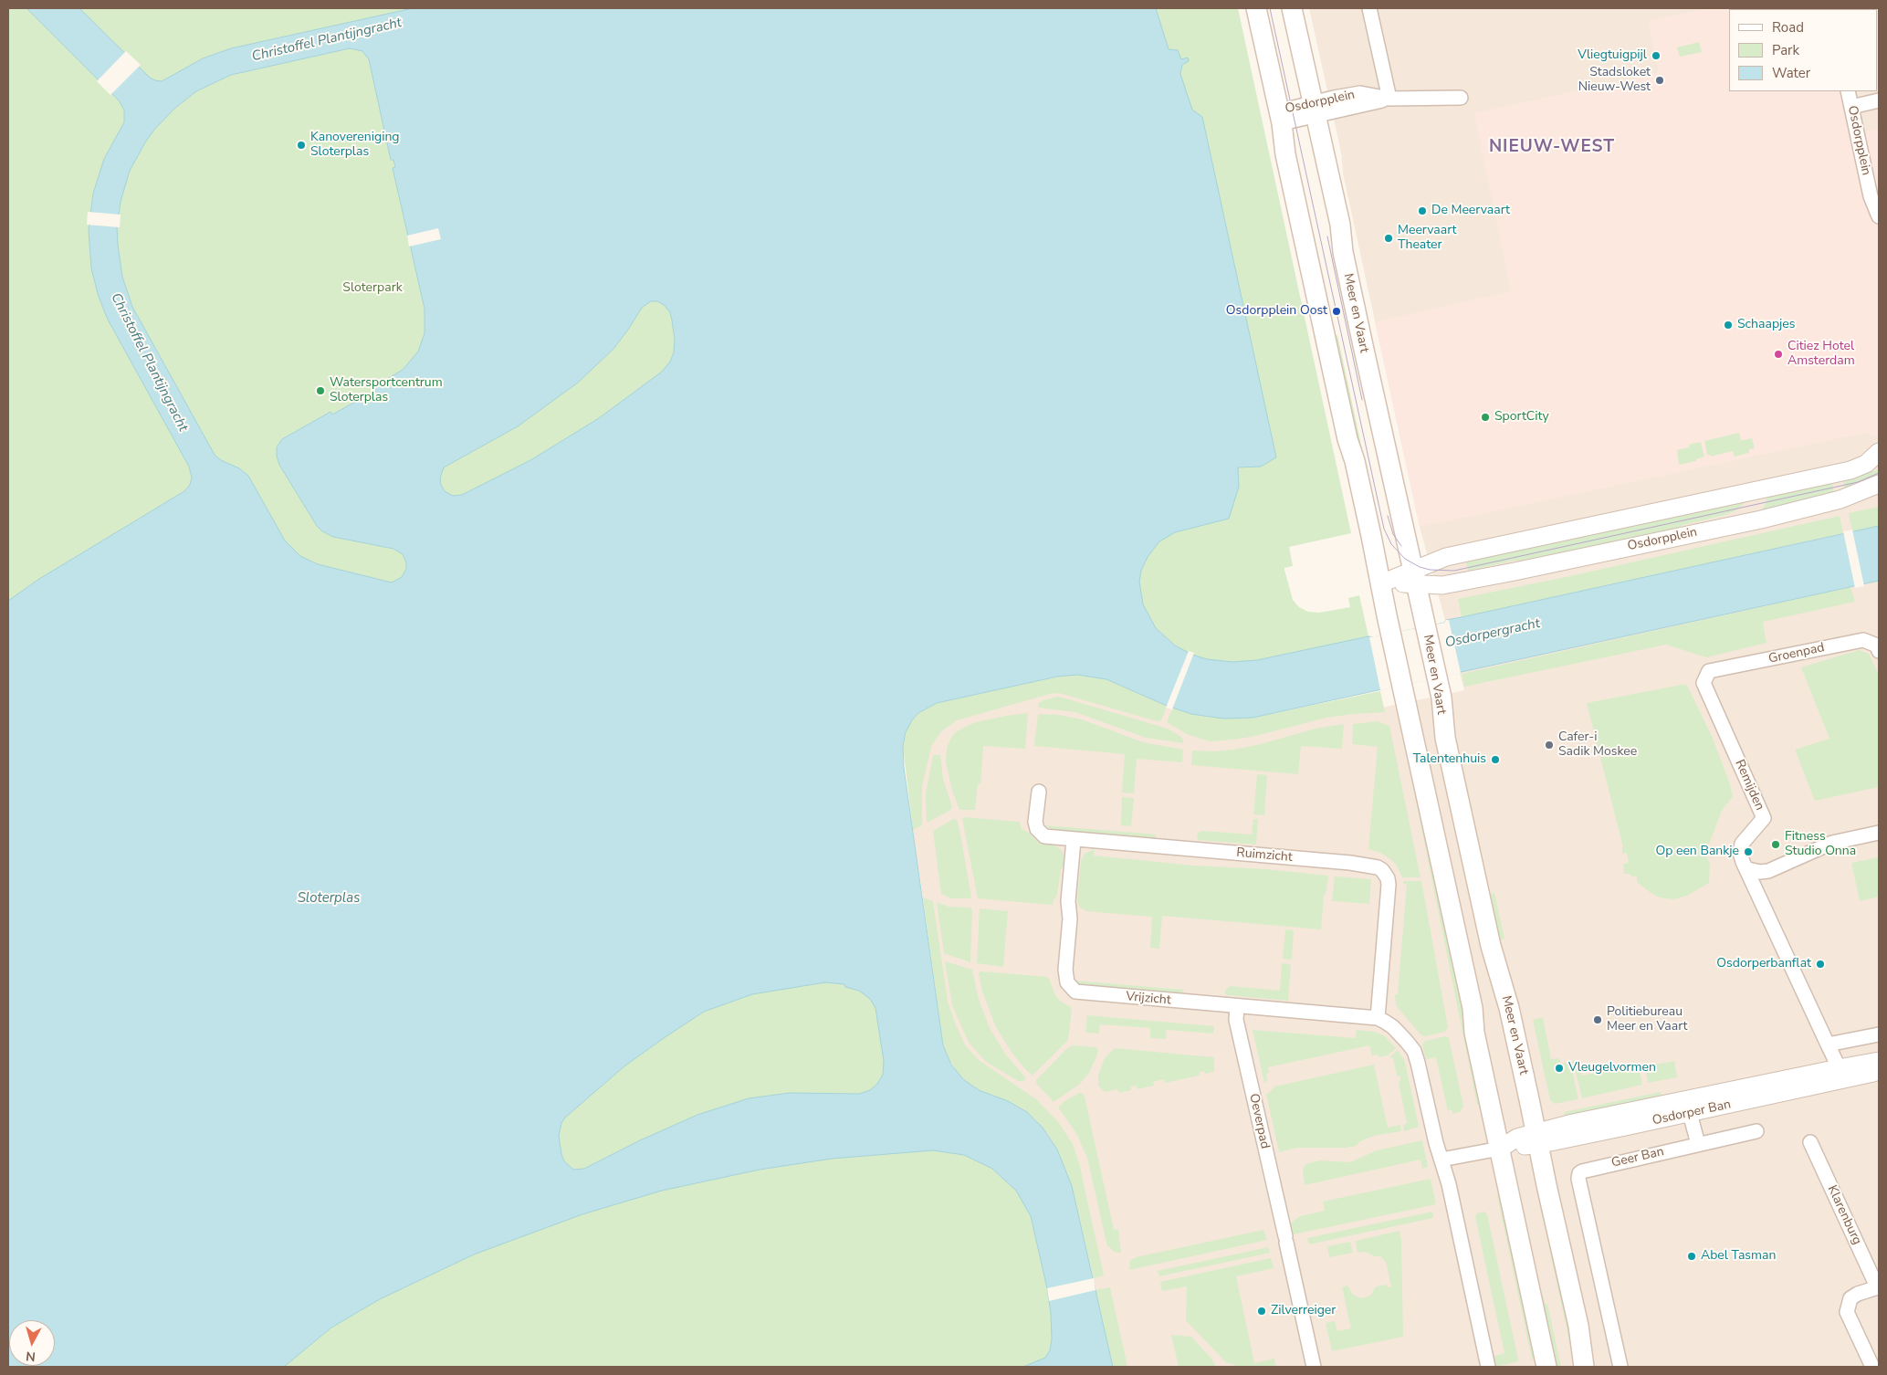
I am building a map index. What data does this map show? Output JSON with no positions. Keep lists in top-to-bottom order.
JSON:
{
  "streets": {
    "main road": ["Meer en Vaart"],
    "street": [
      "Osdorpplein",
      "Groenpad",
      "Remijden",
      "Ruimzicht",
      "Vrijzicht",
      "Osdorper Ban",
      "Oeverpad",
      "Geer Ban",
      "Klarenburg"
    ]
  },
  "crossings": [
    ["Osdorpplein", "Meer en Vaart"],
    ["Meer en Vaart", "Osdorper Ban"],
    ["Groenpad", "Remijden"],
    ["Ruimzicht", "Vrijzicht"],
    ["Vrijzicht", "Oeverpad"]
  ],
  "districts": ["NIEUW-WEST"],
  "water": ["Christoffel Plantijngracht", "Osdorpergracht", "Sloterplas"],
  "parks": ["Sloterpark"],
  "places": [
    "Vliegtuigpijl",
    "Stadsloket Nieuw-West",
    "Kanovereniging Sloterplas",
    "De Meervaart",
    "Meervaart Theater",
    "Osdorpplein Oost",
    "Schaapjes",
    "Citiez Hotel Amsterdam",
    "Watersportcentrum Sloterplas",
    "SportCity",
    "Cafer-i Sadik Moskee",
    "Talentenhuis",
    "Fitness Studio Onna",
    "Op een Bankje",
    "Osdorperbanflat",
    "Politiebureau Meer en Vaart",
    "Vleugelvormen",
    "Abel Tasman",
    "Zilverreiger"
  ],
  "legend": ["Road", "Park", "Water"],
  "north": "bottom"
}
